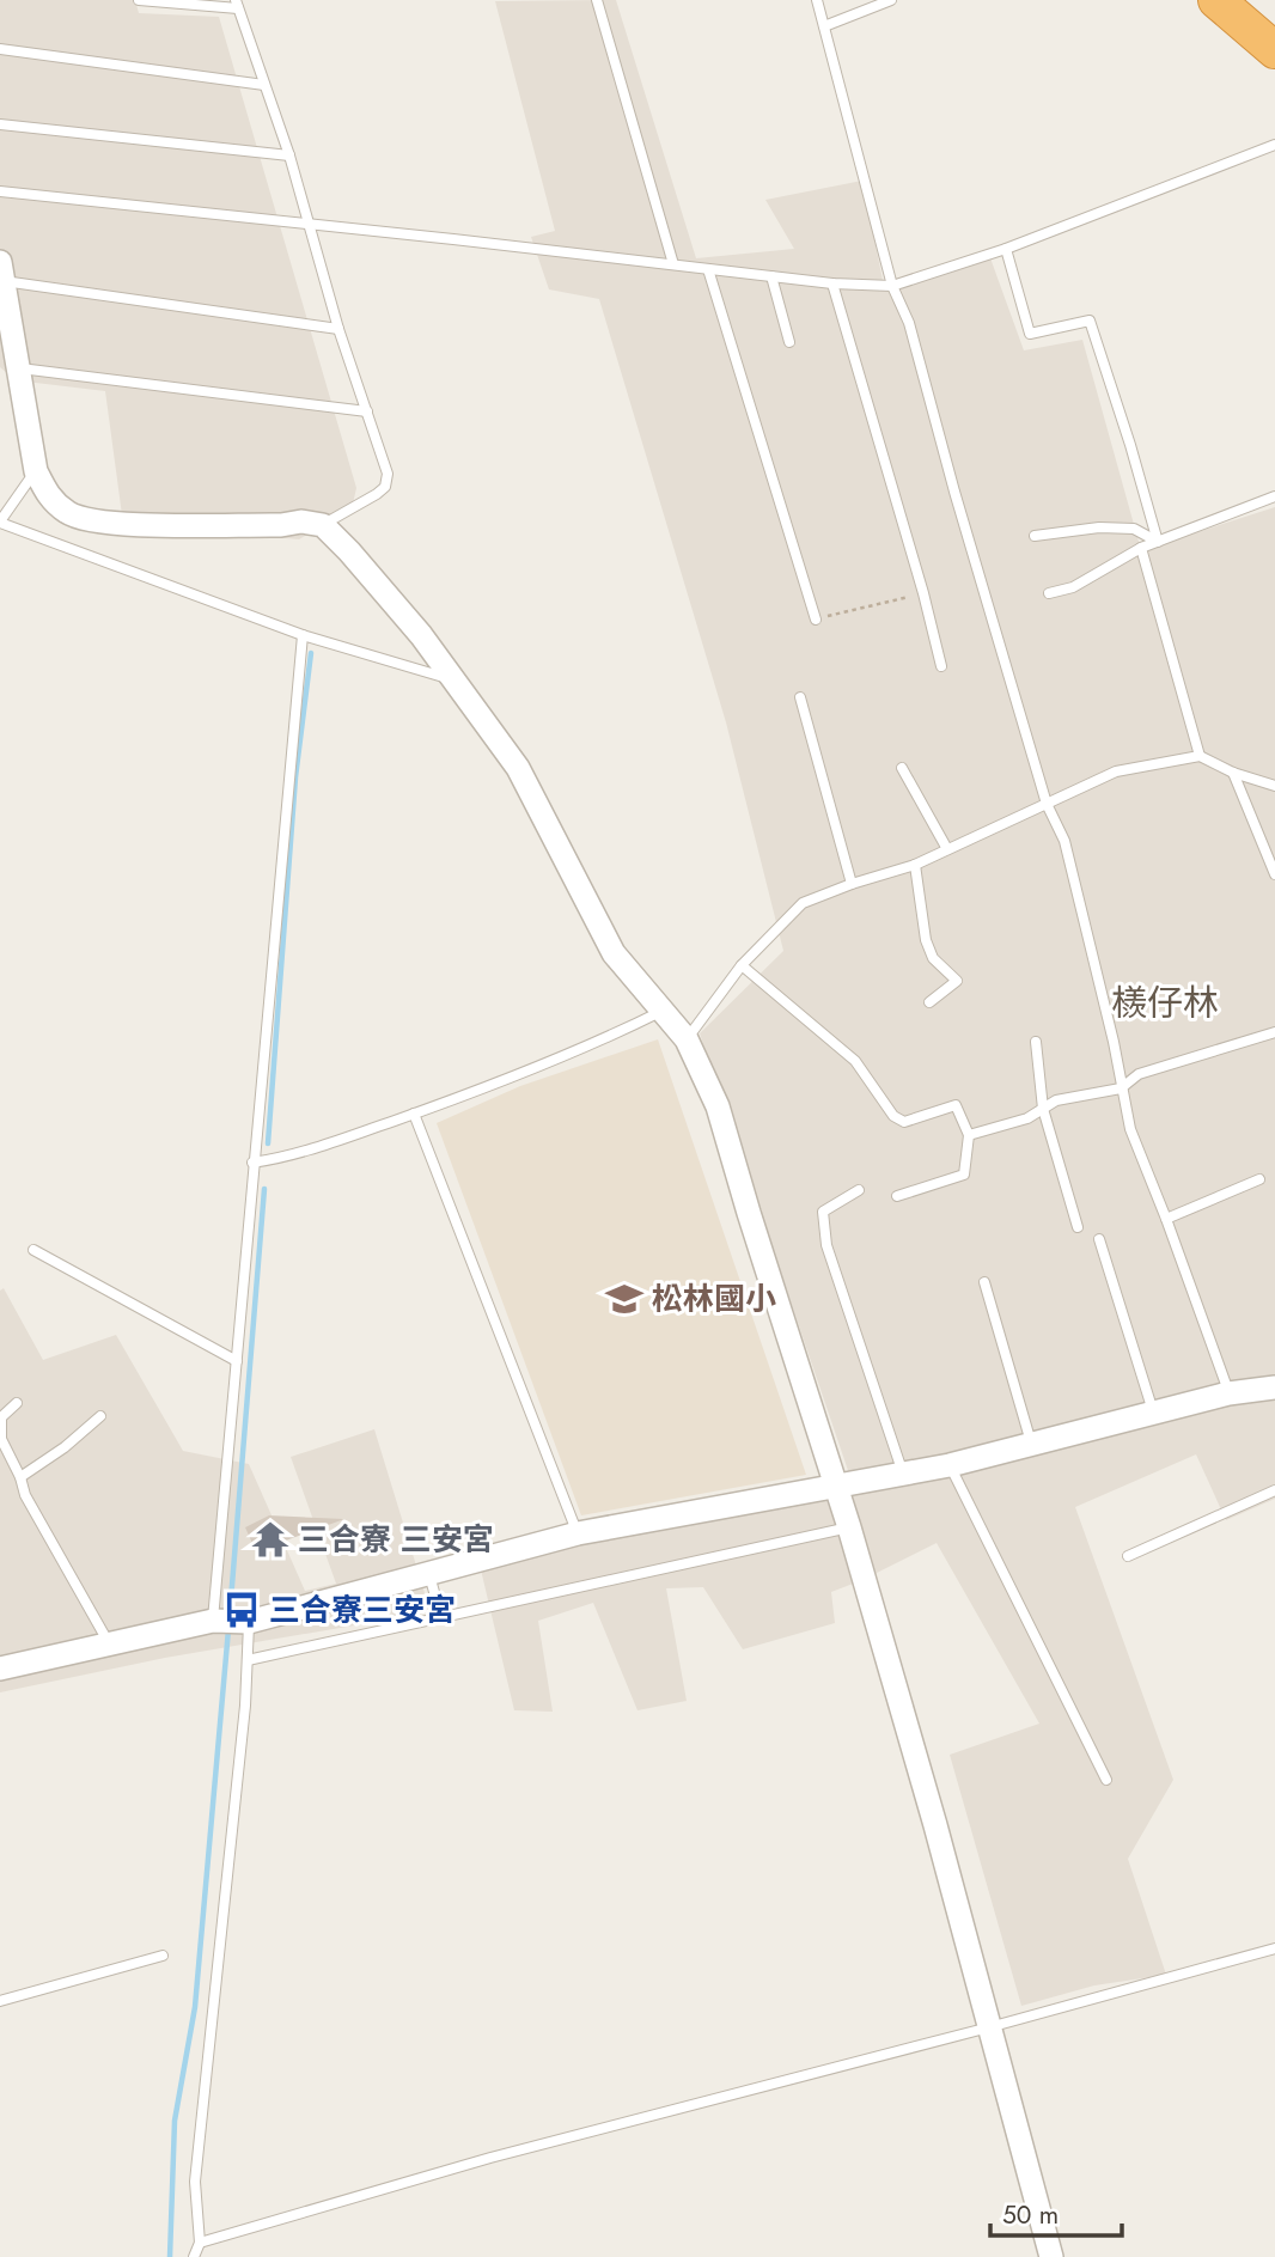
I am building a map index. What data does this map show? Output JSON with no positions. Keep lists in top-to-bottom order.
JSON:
{
  "districts": ["檨仔林"],
  "places": {
    "school or university": ["松林國小"],
    "temple": ["三合寮 三安宮"],
    "bus stop": ["三合寮三安宮"]
  },
  "scale_bar": "50 m"
}
